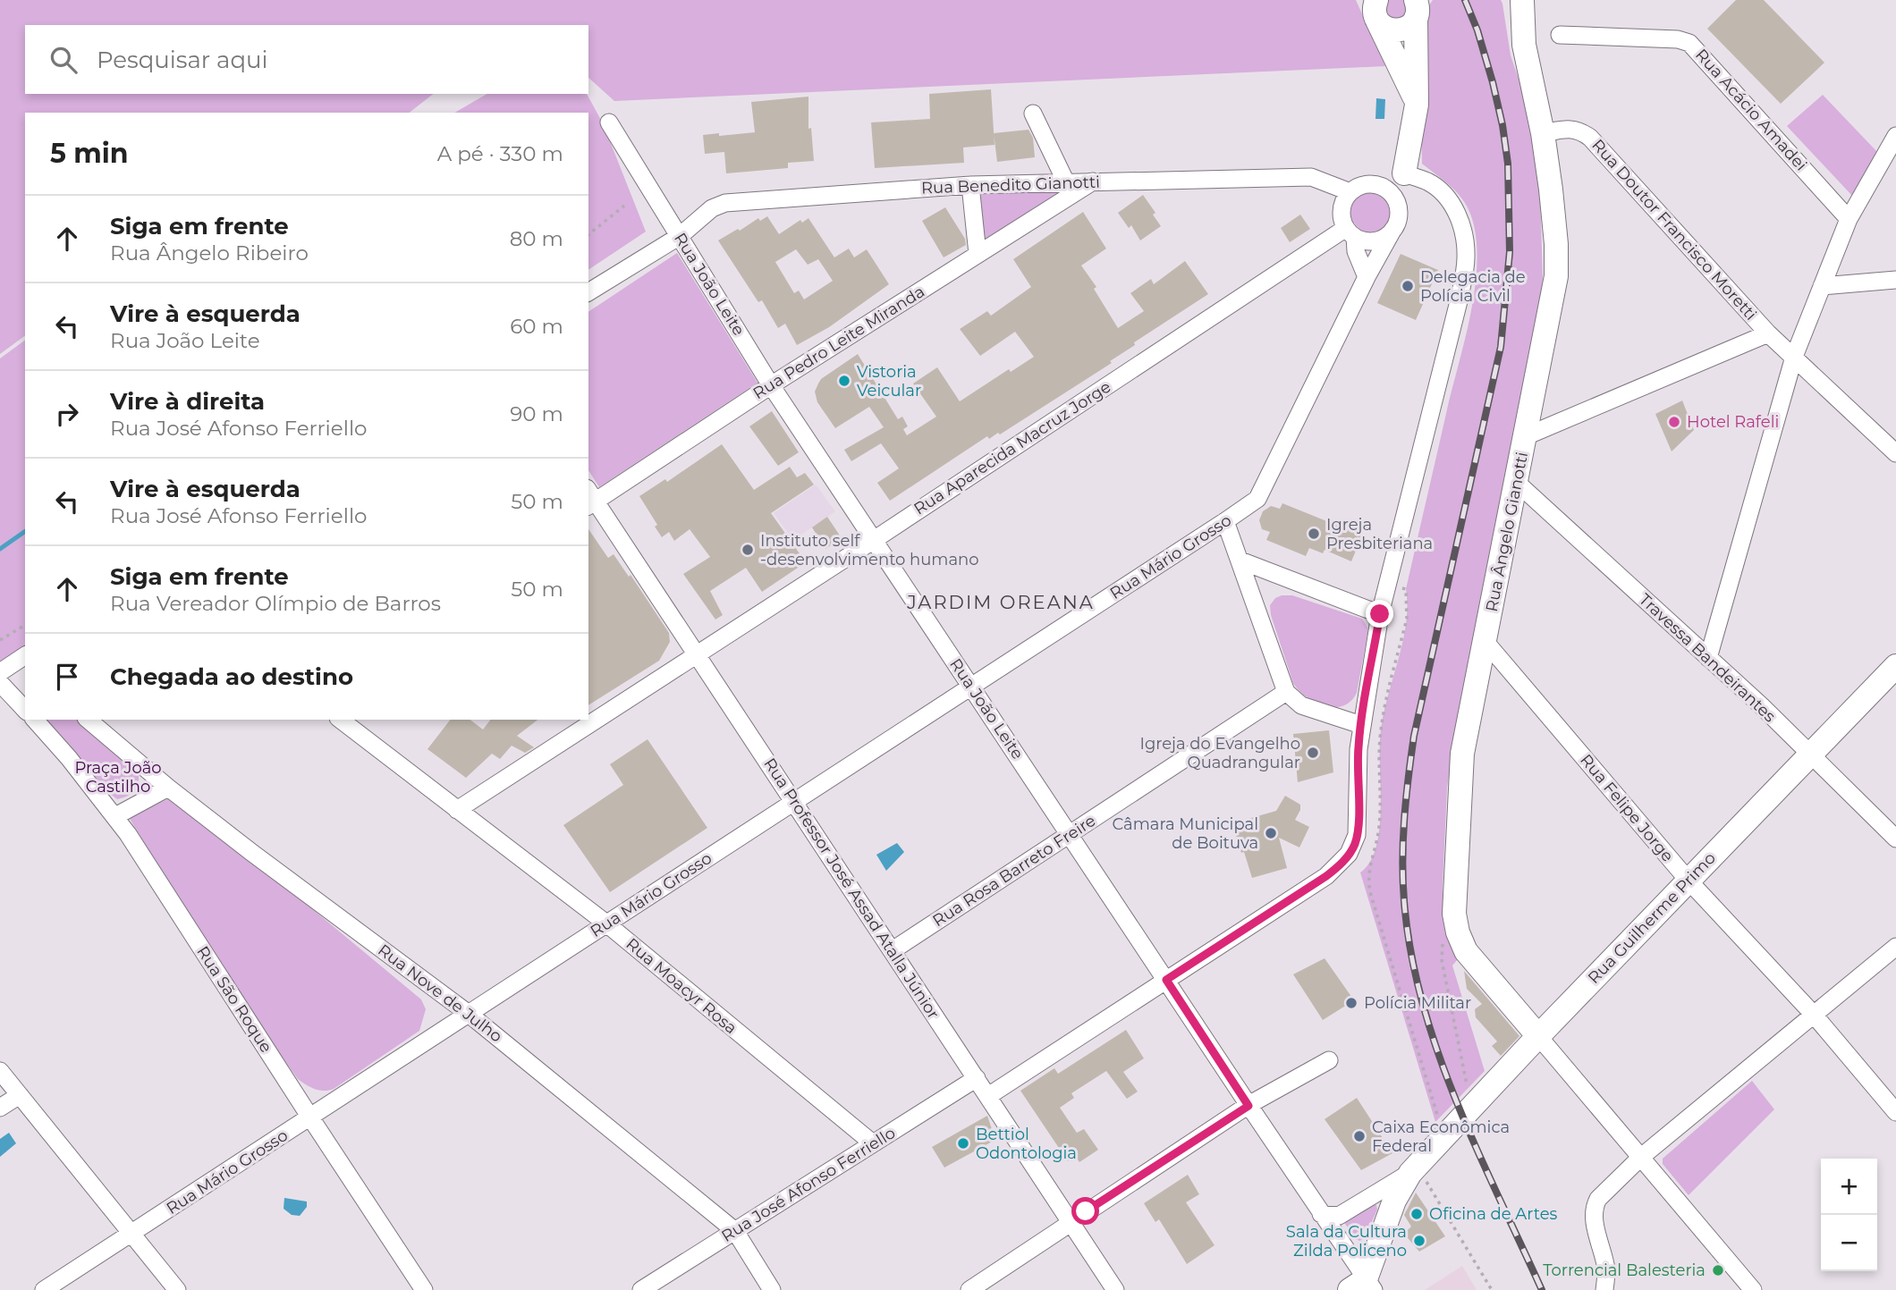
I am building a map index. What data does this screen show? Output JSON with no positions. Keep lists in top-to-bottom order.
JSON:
{
  "streets": {
    "street": [
      "Rua Acácio Amadei",
      "Rua Benedito Gianotti",
      "Rua Doutor Francisco Moretti",
      "Rua João Leite",
      "Rua Pedro Leite Miranda",
      "Rua Aparecida Macruz Jorge",
      "Rua Ângelo Gianotti",
      "Rua Mário Grosso",
      "Travessa Bandeirantes",
      "Rua Felipe Jorge",
      "Rua Rosa Barreto Freire",
      "Rua Professor José Assad Atalla Júnior",
      "Rua Guilherme Primo",
      "Rua Moacyr Rosa",
      "Rua Nove de Julho",
      "Rua São Roque",
      "Rua José Afonso Ferriello"
    ]
  },
  "crossings": [
    ["Rua Benedito Gianotti", "Rua João Leite"],
    ["Rua Benedito Gianotti", "Rua Pedro Leite Miranda"],
    ["Rua Benedito Gianotti", "Rua Aparecida Macruz Jorge"],
    ["Rua Doutor Francisco Moretti", "Rua Ângelo Gianotti"],
    ["Rua João Leite", "Rua Pedro Leite Miranda"],
    ["Rua João Leite", "Rua Aparecida Macruz Jorge"],
    ["Rua João Leite", "Rua Mário Grosso"],
    ["Rua João Leite", "Rua Rosa Barreto Freire"],
    ["Rua João Leite", "Rua Guilherme Primo"],
    ["Rua Pedro Leite Miranda", "Rua Professor José Assad Atalla Júnior"],
    ["Rua Aparecida Macruz Jorge", "Rua Professor José Assad Atalla Júnior"],
    ["Rua Aparecida Macruz Jorge", "Rua Moacyr Rosa"],
    ["Rua Ângelo Gianotti", "Travessa Bandeirantes"],
    ["Rua Ângelo Gianotti", "Rua Felipe Jorge"],
    ["Rua Ângelo Gianotti", "Rua Guilherme Primo"],
    ["Rua Mário Grosso", "Rua Professor José Assad Atalla Júnior"],
    ["Rua Mário Grosso", "Rua Moacyr Rosa"],
    ["Rua Mário Grosso", "Rua Nove de Julho"],
    ["Rua Mário Grosso", "Rua São Roque"],
    ["Travessa Bandeirantes", "Rua Guilherme Primo"],
    ["Rua Felipe Jorge", "Rua Guilherme Primo"],
    ["Rua Rosa Barreto Freire", "Rua Professor José Assad Atalla Júnior"],
    ["Rua Professor José Assad Atalla Júnior", "Rua José Afonso Ferriello"],
    ["Rua Moacyr Rosa", "Rua José Afonso Ferriello"],
    ["Rua Nove de Julho", "Rua José Afonso Ferriello"]
  ],
  "districts": ["JARDIM OREANA"],
  "parks": ["Praça João Castilho"],
  "places": [
    "Delegacia de Polícia Civil",
    "Vistoria Veicular",
    "Hotel Rafeli",
    "Igreja Presbiteriana",
    "Instituto self -desenvolvimento humano",
    "Igreja do Evangelho Quadrangular",
    "Câmara Municipal de Boituva",
    "Polícia Militar",
    "Caixa Econômica Federal",
    "Bettiol Odontologia",
    "Oficina de Artes",
    "Sala da Cultura Zilda Policeno",
    "Torrencial Balesteria"
  ],
  "page": {
    "search": "Pesquisar aqui",
    "heading": ["5 min", "A pé · 330 m"],
    "list": [
      ["Siga em frente", "Rua Ângelo Ribeiro", "80 m"],
      ["Vire à esquerda", "Rua João Leite", "60 m"],
      ["Vire à direita", "Rua José Afonso Ferriello", "90 m"],
      ["Vire à esquerda", "Rua José Afonso Ferriello", "50 m"],
      ["Siga em frente", "Rua Vereador Olímpio de Barros", "50 m"],
      "Chegada ao destino"
    ],
    "map_buttons": ["+", "−"]
  }
}
